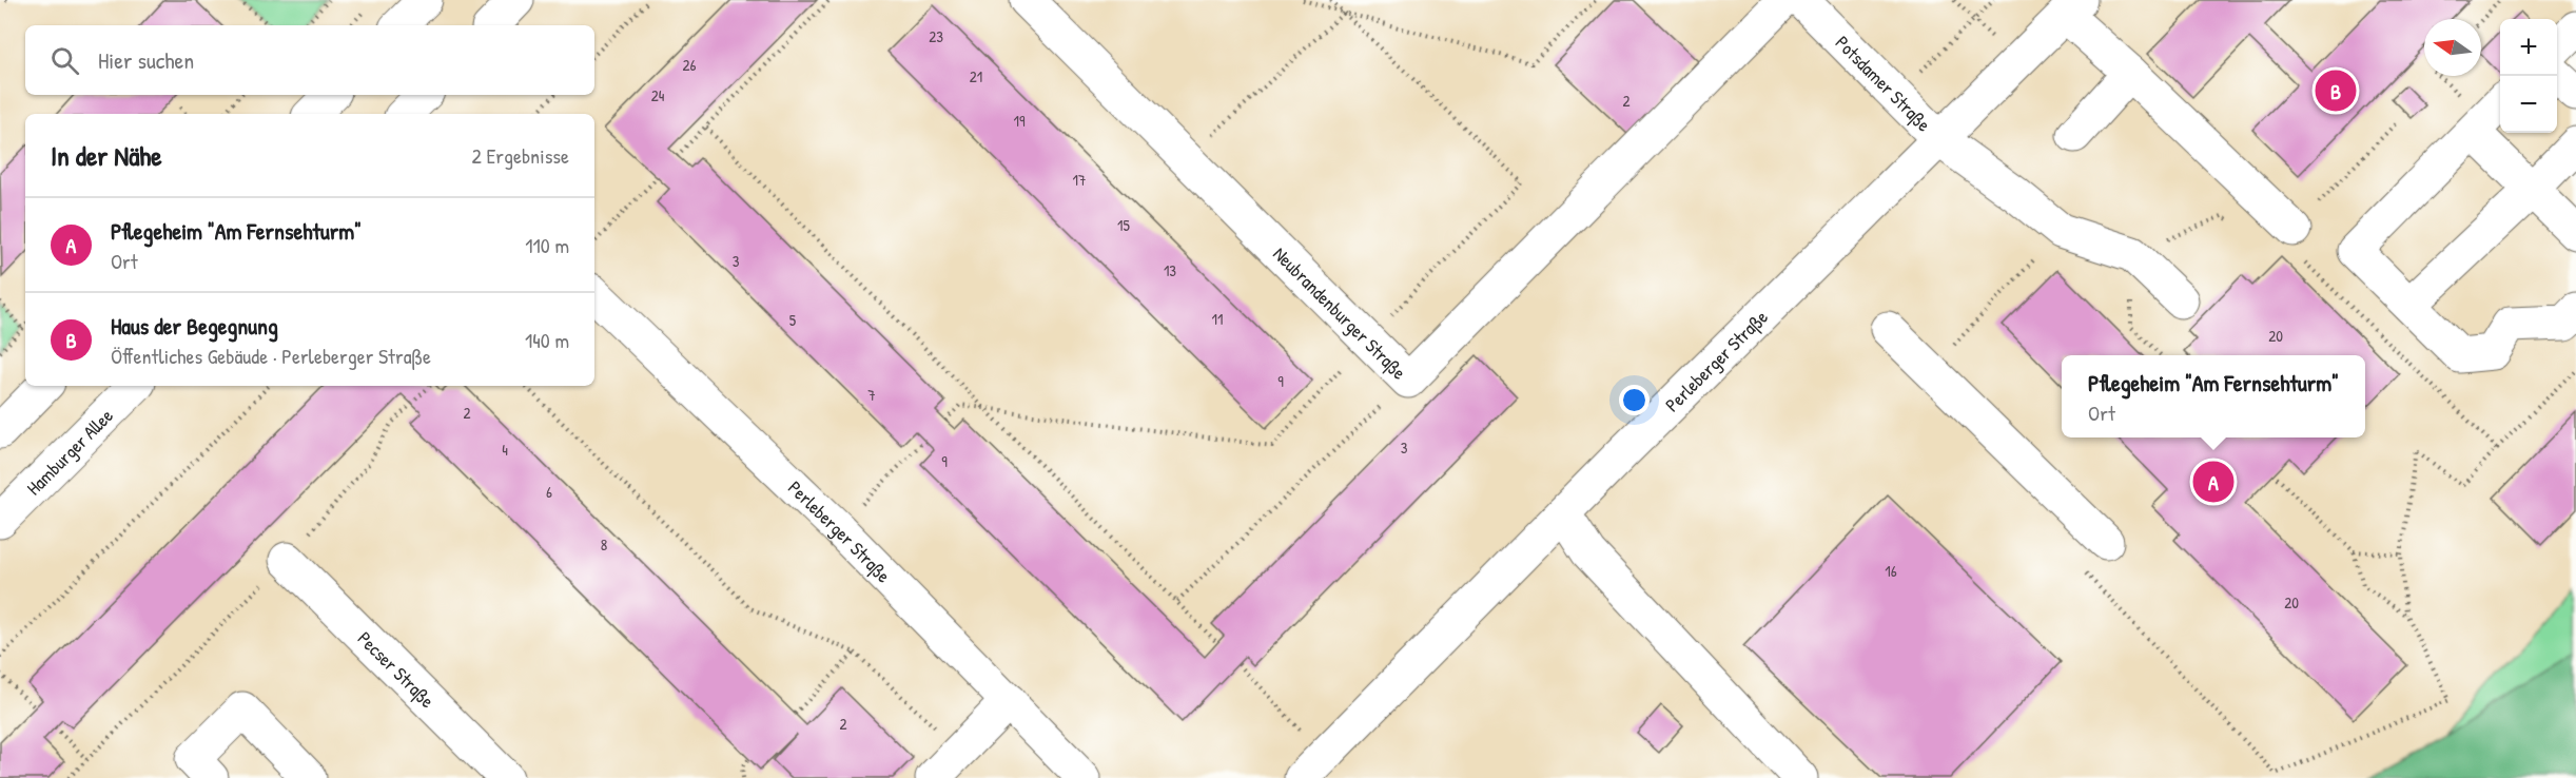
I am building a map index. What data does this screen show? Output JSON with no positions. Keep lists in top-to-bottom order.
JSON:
{
  "streets": {
    "street": [
      "Potsdamer Straße",
      "Neubrandenburger Straße",
      "Perleberger Straße",
      "Hamburger Allee",
      "Pecser Straße"
    ]
  },
  "crossings": [
    ["Potsdamer Straße", "Perleberger Straße"]
  ],
  "house_numbers": [
    "23",
    "26",
    "21",
    "24",
    "2",
    "19",
    "17",
    "15",
    "3",
    "13",
    "11",
    "5",
    "20",
    "9",
    "7",
    "2",
    "3",
    "4",
    "9",
    "6",
    "8",
    "16",
    "20",
    "2"
  ],
  "north": "left",
  "page": {
    "map_buttons": ["+", "−"],
    "search": "Hier suchen",
    "pins": ["B", "A"],
    "heading": ["In der Nähe", "2 Ergebnisse"],
    "list": [
      {
        "mark": "A",
        "name": "Pflegeheim \"Am Fernsehturm\"",
        "note": "Ort",
        "value": "110 m"
      },
      {
        "mark": "B",
        "name": "Haus der Begegnung",
        "note": "Öffentliches Gebäude · Perleberger Straße",
        "value": "140 m"
      }
    ],
    "popup": ["Pflegeheim \"Am Fernsehturm\"", "Ort"]
  }
}
